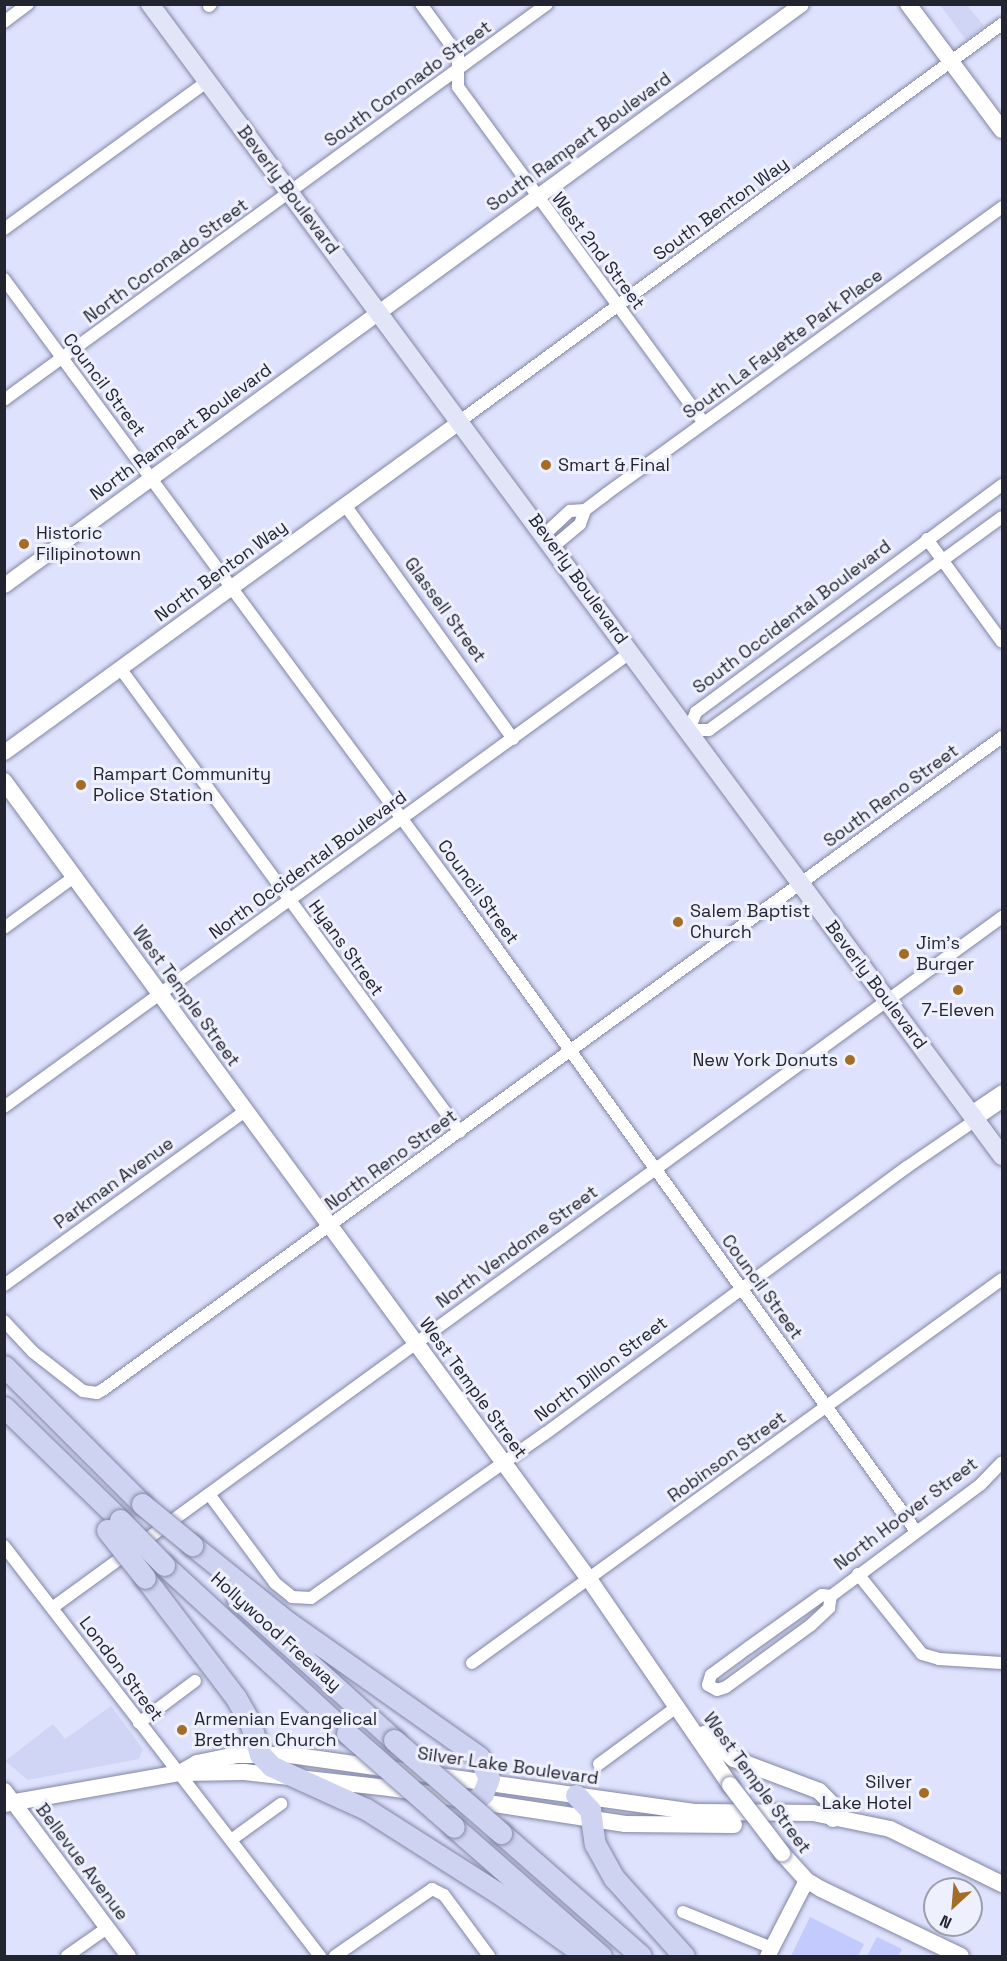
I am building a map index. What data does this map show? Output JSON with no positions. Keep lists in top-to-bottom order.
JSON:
{
  "streets": {
    "highway": ["Hollywood Freeway"],
    "main road": ["Beverly Boulevard", "West Temple Street", "Silver Lake Boulevard"],
    "street": [
      "South Coronado Street",
      "South Rampart Boulevard",
      "South Benton Way",
      "West 2nd Street",
      "North Coronado Street",
      "South La Fayette Park Place",
      "Council Street",
      "North Rampart Boulevard",
      "North Benton Way",
      "Glassell Street",
      "South Occidental Boulevard",
      "South Reno Street",
      "North Occidental Boulevard",
      "Hyans Street",
      "North Reno Street",
      "Parkman Avenue",
      "North Vendome Street",
      "North Dillon Street",
      "Robinson Street",
      "North Hoover Street",
      "London Street",
      "Bellevue Avenue"
    ]
  },
  "crossings": [
    ["South Coronado Street", "Beverly Boulevard"],
    ["South Coronado Street", "West 2nd Street"],
    ["South Coronado Street", "North Coronado Street"],
    ["South Rampart Boulevard", "Beverly Boulevard"],
    ["South Rampart Boulevard", "West 2nd Street"],
    ["South Rampart Boulevard", "North Rampart Boulevard"],
    ["Beverly Boulevard", "South Benton Way"],
    ["Beverly Boulevard", "North Coronado Street"],
    ["Beverly Boulevard", "South La Fayette Park Place"],
    ["Beverly Boulevard", "North Rampart Boulevard"],
    ["Beverly Boulevard", "North Benton Way"],
    ["Beverly Boulevard", "South Occidental Boulevard"],
    ["Beverly Boulevard", "South Reno Street"],
    ["Beverly Boulevard", "North Occidental Boulevard"],
    ["Beverly Boulevard", "North Reno Street"],
    ["Beverly Boulevard", "North Vendome Street"],
    ["Beverly Boulevard", "North Dillon Street"],
    ["South Benton Way", "West 2nd Street"],
    ["South Benton Way", "North Benton Way"],
    ["West 2nd Street", "South La Fayette Park Place"],
    ["North Coronado Street", "Council Street"],
    ["Council Street", "North Rampart Boulevard"],
    ["Council Street", "North Benton Way"],
    ["Council Street", "North Occidental Boulevard"],
    ["Council Street", "North Reno Street"],
    ["Council Street", "North Vendome Street"],
    ["Council Street", "North Dillon Street"],
    ["Council Street", "Robinson Street"],
    ["Council Street", "North Hoover Street"],
    ["North Benton Way", "Glassell Street"],
    ["North Benton Way", "Hyans Street"],
    ["Glassell Street", "North Occidental Boulevard"],
    ["South Reno Street", "North Reno Street"],
    ["North Occidental Boulevard", "Hyans Street"],
    ["North Occidental Boulevard", "West Temple Street"],
    ["Hyans Street", "North Reno Street"],
    ["West Temple Street", "North Reno Street"],
    ["West Temple Street", "Parkman Avenue"],
    ["West Temple Street", "North Vendome Street"],
    ["West Temple Street", "North Dillon Street"],
    ["West Temple Street", "Robinson Street"],
    ["North Vendome Street", "North Dillon Street"],
    ["North Vendome Street", "London Street"],
    ["London Street", "Silver Lake Boulevard"],
    ["Silver Lake Boulevard", "Bellevue Avenue"]
  ],
  "places": [
    "Smart & Final",
    "Historic Filipinotown",
    "Rampart Community Police Station",
    "Salem Baptist Church",
    "Jim's Burger",
    "7-Eleven",
    "New York Donuts",
    "Armenian Evangelical Brethren Church",
    "Silver Lake Hotel"
  ],
  "north": "bottom left"
}
